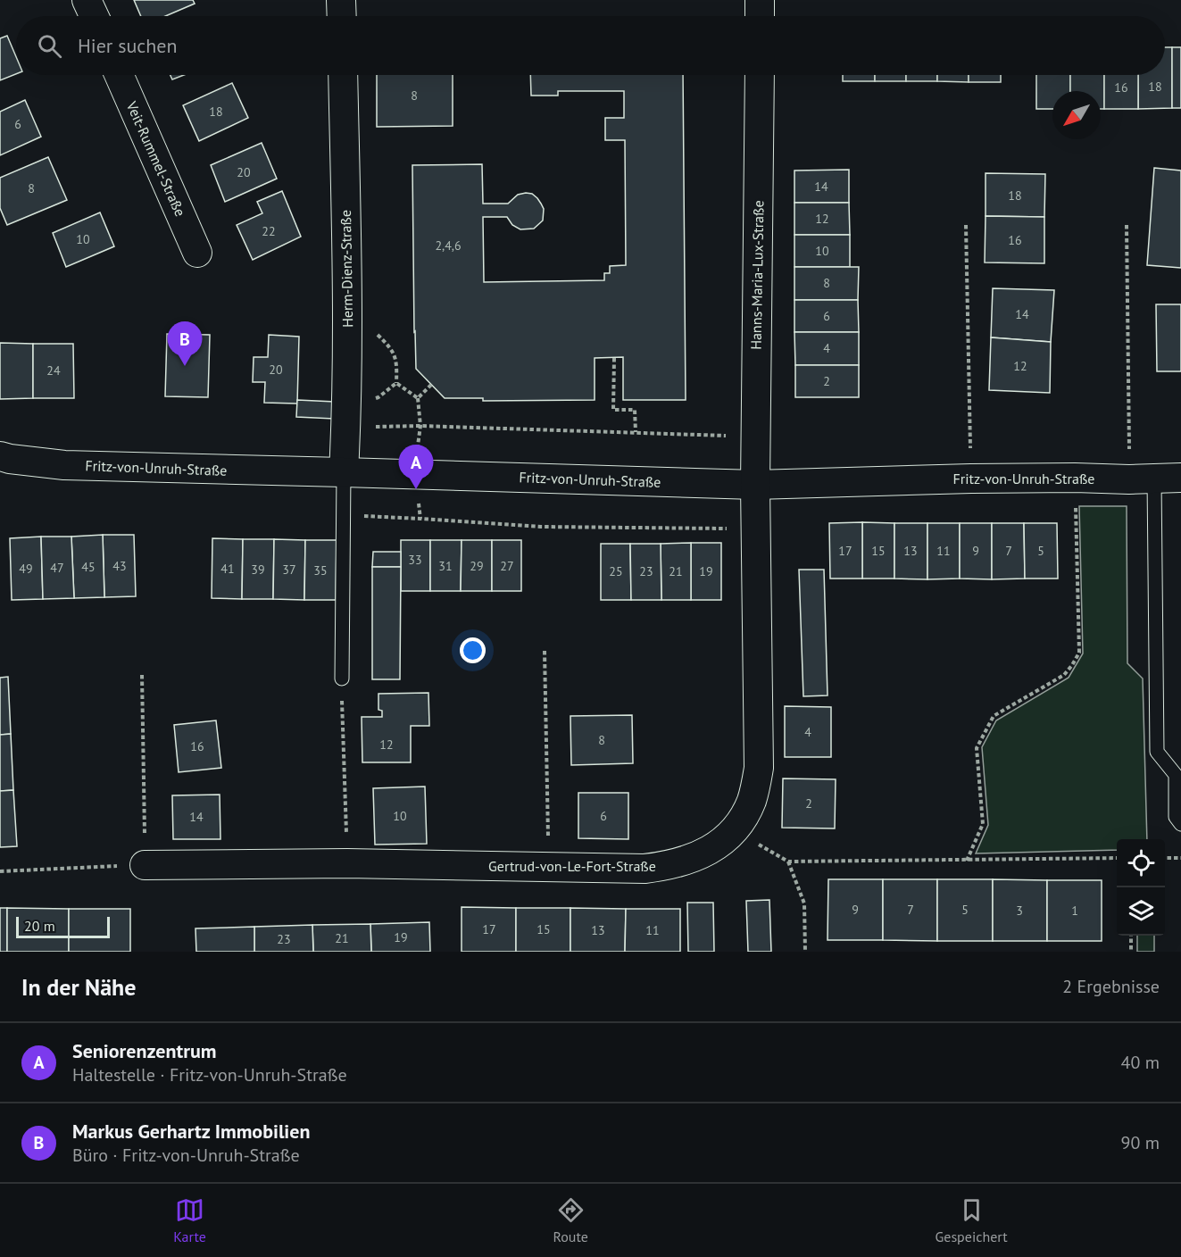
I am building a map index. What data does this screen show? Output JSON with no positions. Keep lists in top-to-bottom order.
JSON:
{
  "streets": {
    "street": [
      "Veit-Rummel-Straße",
      "Herm-Dienz-Straße",
      "Hanns-Maria-Lux-Straße",
      "Fritz-von-Unruh-Straße",
      "Gertrud-von-Le-Fort-Straße"
    ]
  },
  "crossings": [
    ["Herm-Dienz-Straße", "Fritz-von-Unruh-Straße"],
    ["Hanns-Maria-Lux-Straße", "Fritz-von-Unruh-Straße"],
    ["Hanns-Maria-Lux-Straße", "Gertrud-von-Le-Fort-Straße"],
    ["Fritz-von-Unruh-Straße", "Gertrud-von-Le-Fort-Straße"]
  ],
  "house_numbers": [
    "18",
    "16",
    "8",
    "18",
    "6",
    "20",
    "14",
    "8",
    "18",
    "12",
    "22",
    "10",
    "16",
    "2,4,6",
    "10",
    "8",
    "14",
    "6",
    "4",
    "12",
    "20",
    "24",
    "2",
    "17",
    "15",
    "13",
    "11",
    "9",
    "7",
    "5",
    "33",
    "43",
    "31",
    "29",
    "27",
    "45",
    "47",
    "49",
    "41",
    "39",
    "37",
    "35",
    "25",
    "23",
    "21",
    "19",
    "4",
    "8",
    "12",
    "16",
    "2",
    "10",
    "6",
    "14",
    "9",
    "7",
    "5",
    "3",
    "1",
    "17",
    "15",
    "13",
    "11",
    "19",
    "21",
    "23"
  ],
  "scale_bar": "20 m",
  "north": "bottom left",
  "page": {
    "search": "Hier suchen",
    "pins": ["B", "A"],
    "scale": "20 m",
    "heading": ["In der Nähe", "2 Ergebnisse"],
    "list": [
      {
        "mark": "A",
        "name": "Seniorenzentrum",
        "note": "Haltestelle · Fritz-von-Unruh-Straße",
        "value": "40 m"
      },
      {
        "mark": "B",
        "name": "Markus Gerhartz Immobilien",
        "note": "Büro · Fritz-von-Unruh-Straße",
        "value": "90 m"
      }
    ],
    "nav": ["Karte", "Route", "Gespeichert"]
  }
}
